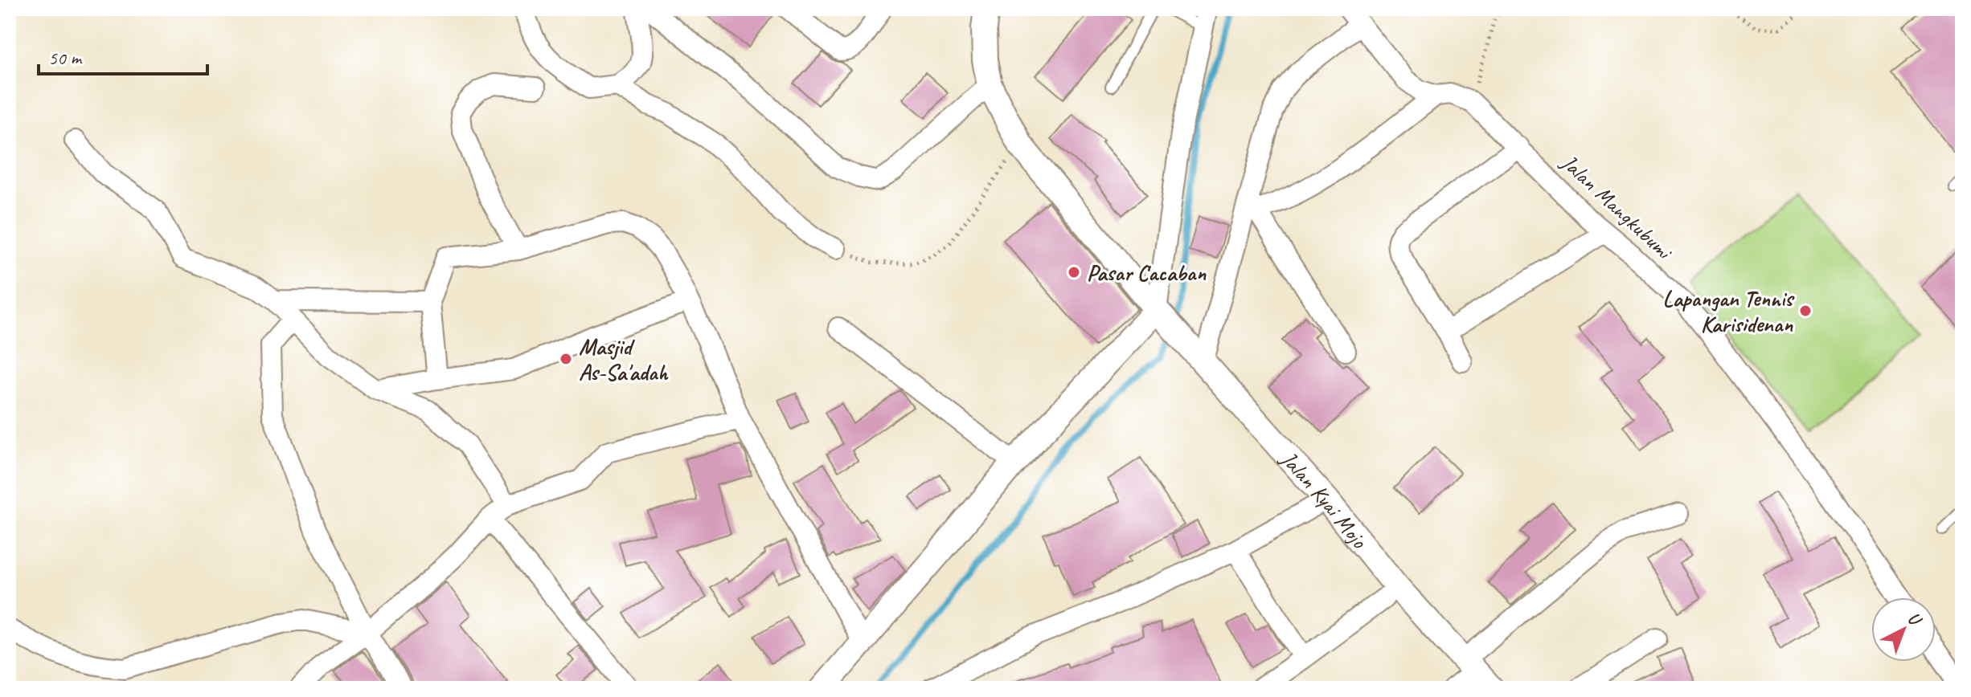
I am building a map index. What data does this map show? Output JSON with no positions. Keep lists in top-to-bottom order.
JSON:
{
  "streets": {
    "street": ["Jalan Mangkubumi", "Jalan Kyai Mojo"]
  },
  "places": ["Pasar Cacaban", "Lapangan Tennis Karisidenan", "Masjid As-Sa'adah"],
  "scale_bar": "50 m",
  "north": "top right"
}
